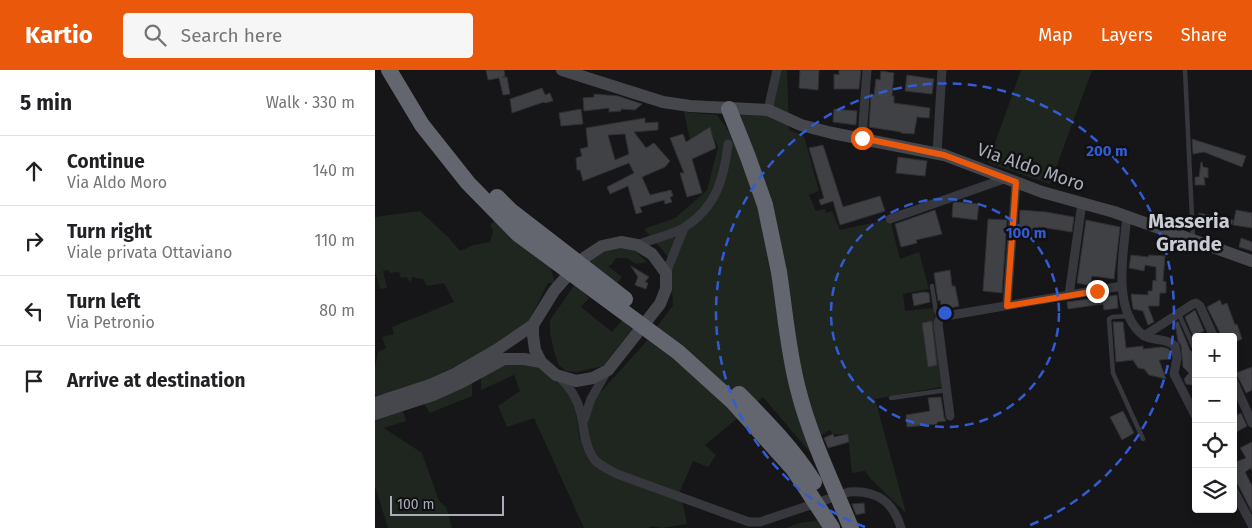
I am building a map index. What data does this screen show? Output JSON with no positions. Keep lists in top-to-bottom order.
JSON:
{
  "streets": {
    "street": ["Via Aldo Moro"]
  },
  "districts": ["Masseria Grande"],
  "scale_bar": "100 m",
  "page": {
    "header": "Kartio",
    "search": "Search here",
    "nav": ["Map", "Layers", "Share"],
    "heading": ["5 min", "Walk · 330 m"],
    "list": [
      ["Continue", "Via Aldo Moro", "140 m"],
      ["Turn right", "Viale privata Ottaviano", "110 m"],
      ["Turn left", "Via Petronio", "80 m"],
      "Arrive at destination"
    ],
    "map_buttons": ["+", "−"],
    "scale": "100 m"
  },
  "rings": ["200 m", "100 m"]
}
